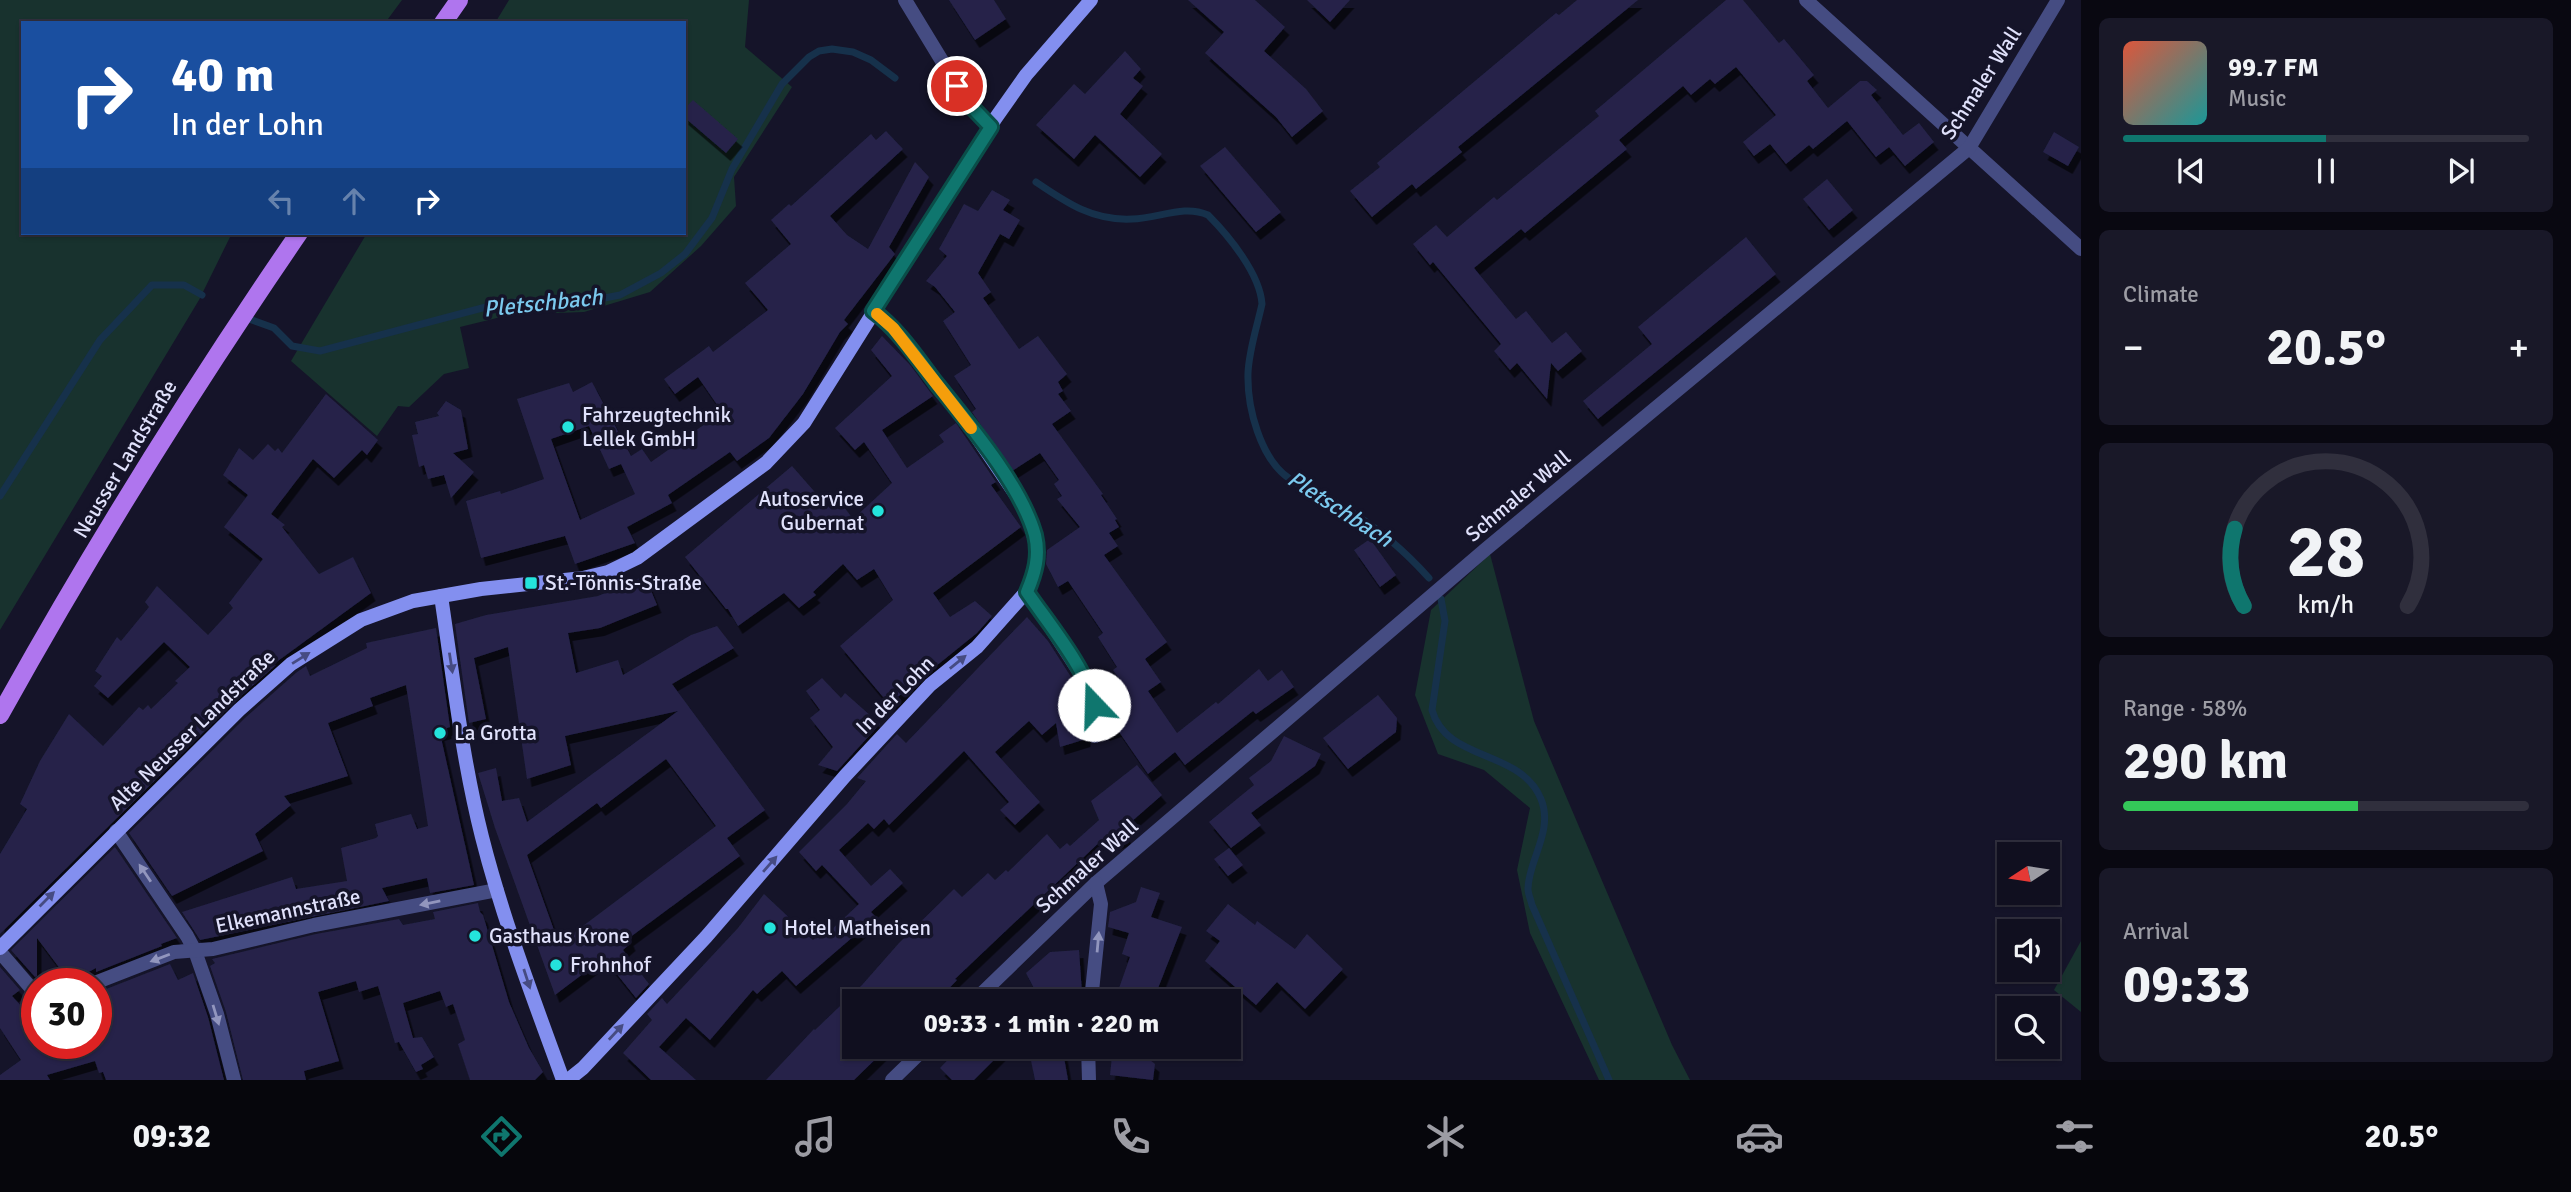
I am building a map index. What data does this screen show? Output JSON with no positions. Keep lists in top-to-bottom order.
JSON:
{
  "streets": {
    "main road": ["Neusser Landstraße", "In der Lohn", "Alte Neusser Landstraße"],
    "street": ["Schmaler Wall", "Elkemannstraße"]
  },
  "crossings": [
    ["In der Lohn", "Alte Neusser Landstraße"]
  ],
  "one_way": ["In der Lohn", "Alte Neusser Landstraße", "Elkemannstraße"],
  "water": ["Pletschbach"],
  "places": {
    "other": [
      "Fahrzeugtechnik Lellek GmbH",
      "Autoservice Gubernat",
      "La Grotta",
      "Hotel Matheisen",
      "Gasthaus Krone",
      "Frohnhof"
    ],
    "transit": ["St.-Tönnis-Straße"]
  },
  "north": "left",
  "page": {
    "turn": ["40 m", "In der Lohn"],
    "song": ["99.7 FM", "Music"],
    "tile": [
      "Climate",
      ["Range · 58%", "290 km"],
      ["Arrival", "09:33"]
    ],
    "heat": ["−", "20.5°", "+"],
    "limit": "30",
    "trip": "09:33 · 1 min · 220 m",
    "tabs": ["09:32", "20.5°"],
    "gauge": ["28", "km/h"]
  }
}
